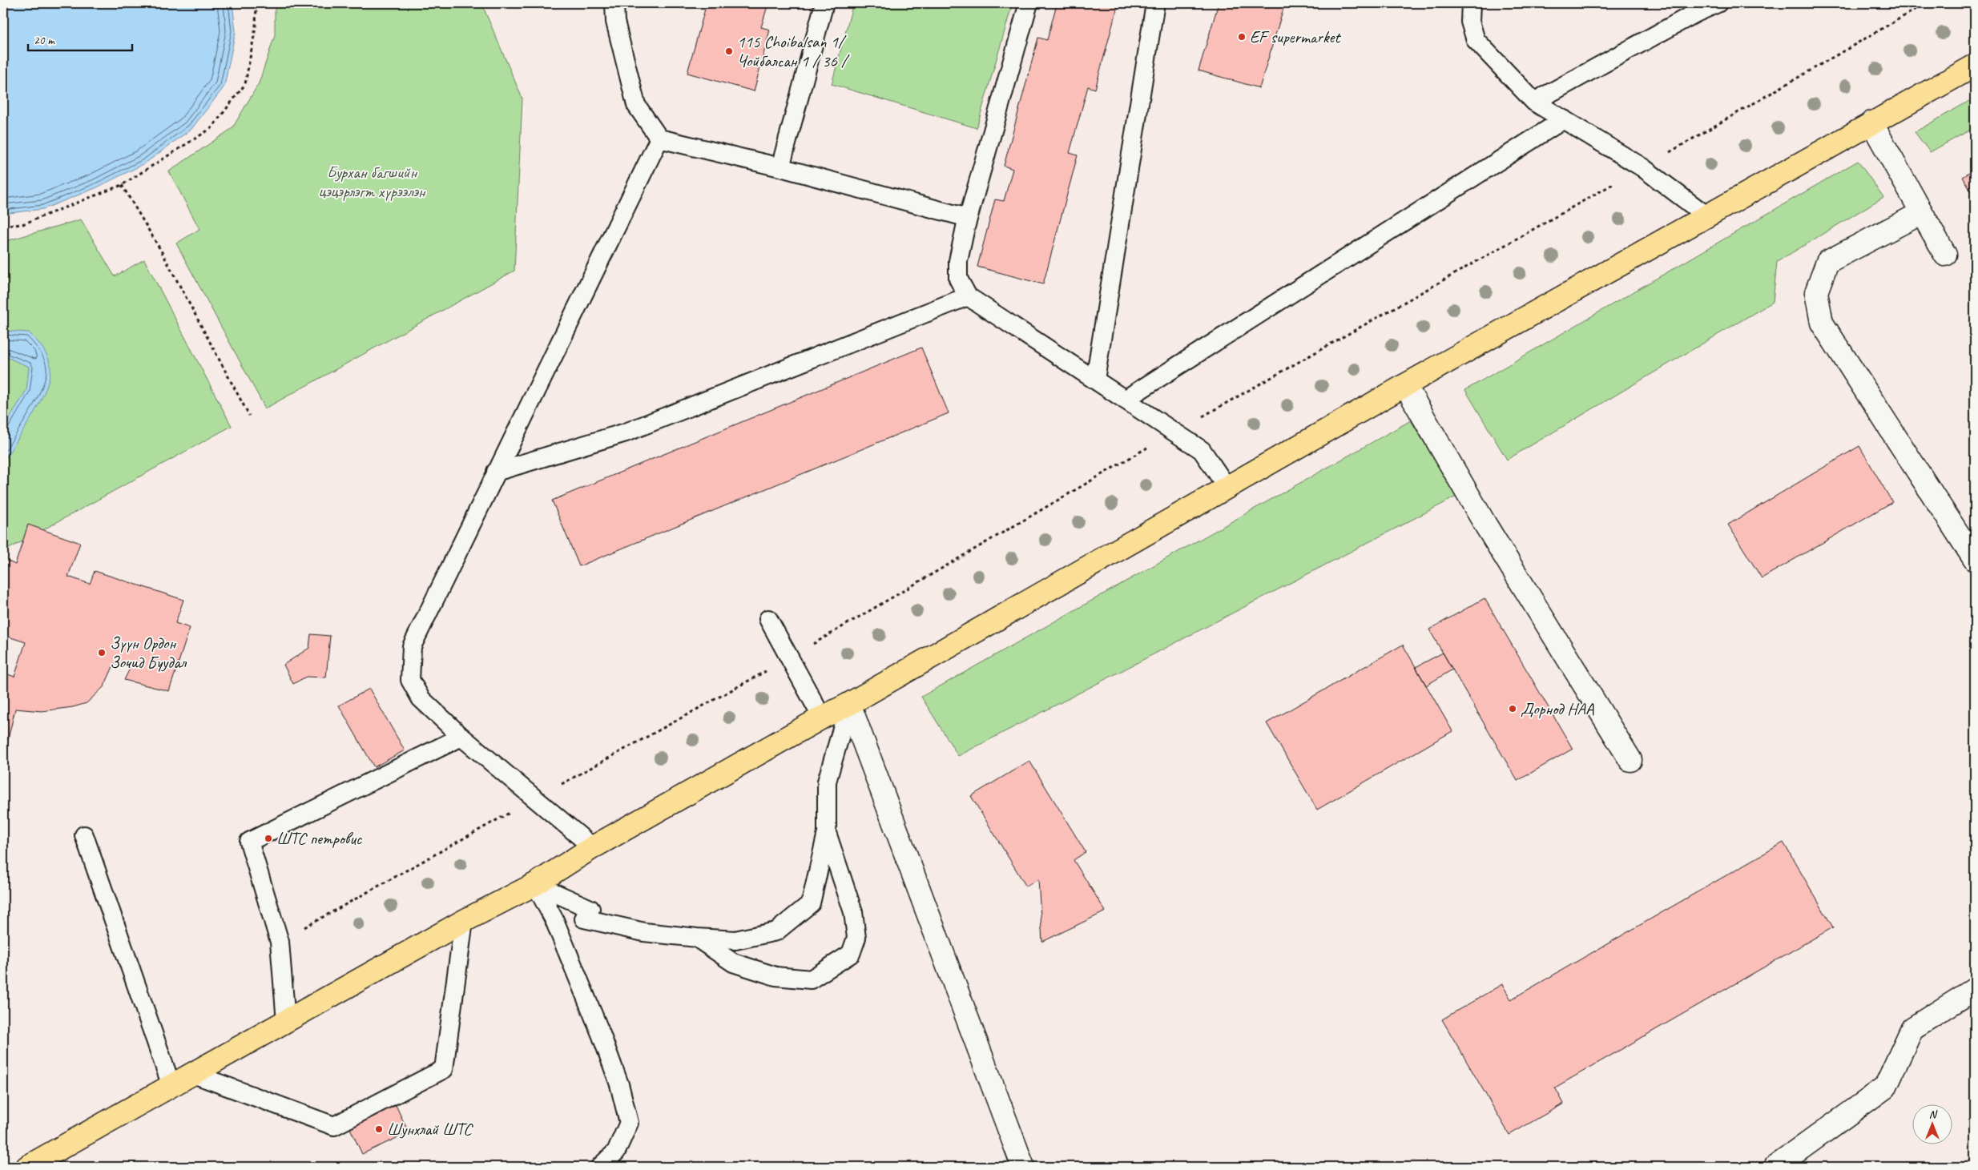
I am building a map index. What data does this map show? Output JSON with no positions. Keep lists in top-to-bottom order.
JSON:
{
  "parks": ["Бурхан багшийн цэцэрлэгт хүрээлэн"],
  "places": [
    "EF supermarket",
    "115 Choibalsan 1/ Чойбалсан 1 / 36 /",
    "Зүүн Ордон Зочид Буудал",
    "Дорнод НАА",
    "ШТС петровис",
    "Шунхлай ШТС"
  ],
  "scale_bar": "20 m",
  "north": "top"
}
